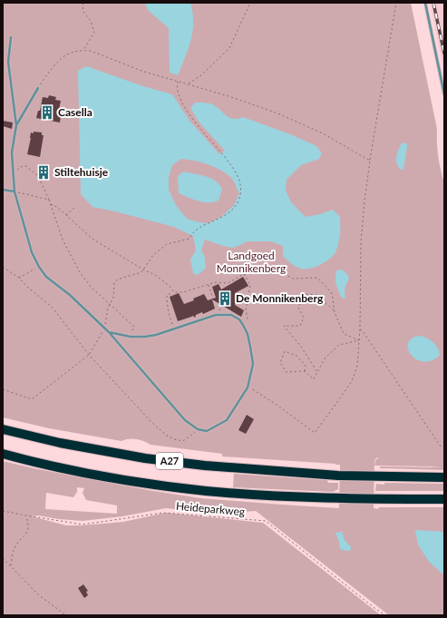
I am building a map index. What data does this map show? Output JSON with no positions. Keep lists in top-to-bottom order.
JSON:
{
  "streets": {
    "highway": ["A27"],
    "path": ["Heideparkweg"]
  },
  "parks": ["Landgoed Monnikenberg"],
  "places": {
    "building": ["Casella", "Stiltehuisje", "De Monnikenberg"]
  }
}
